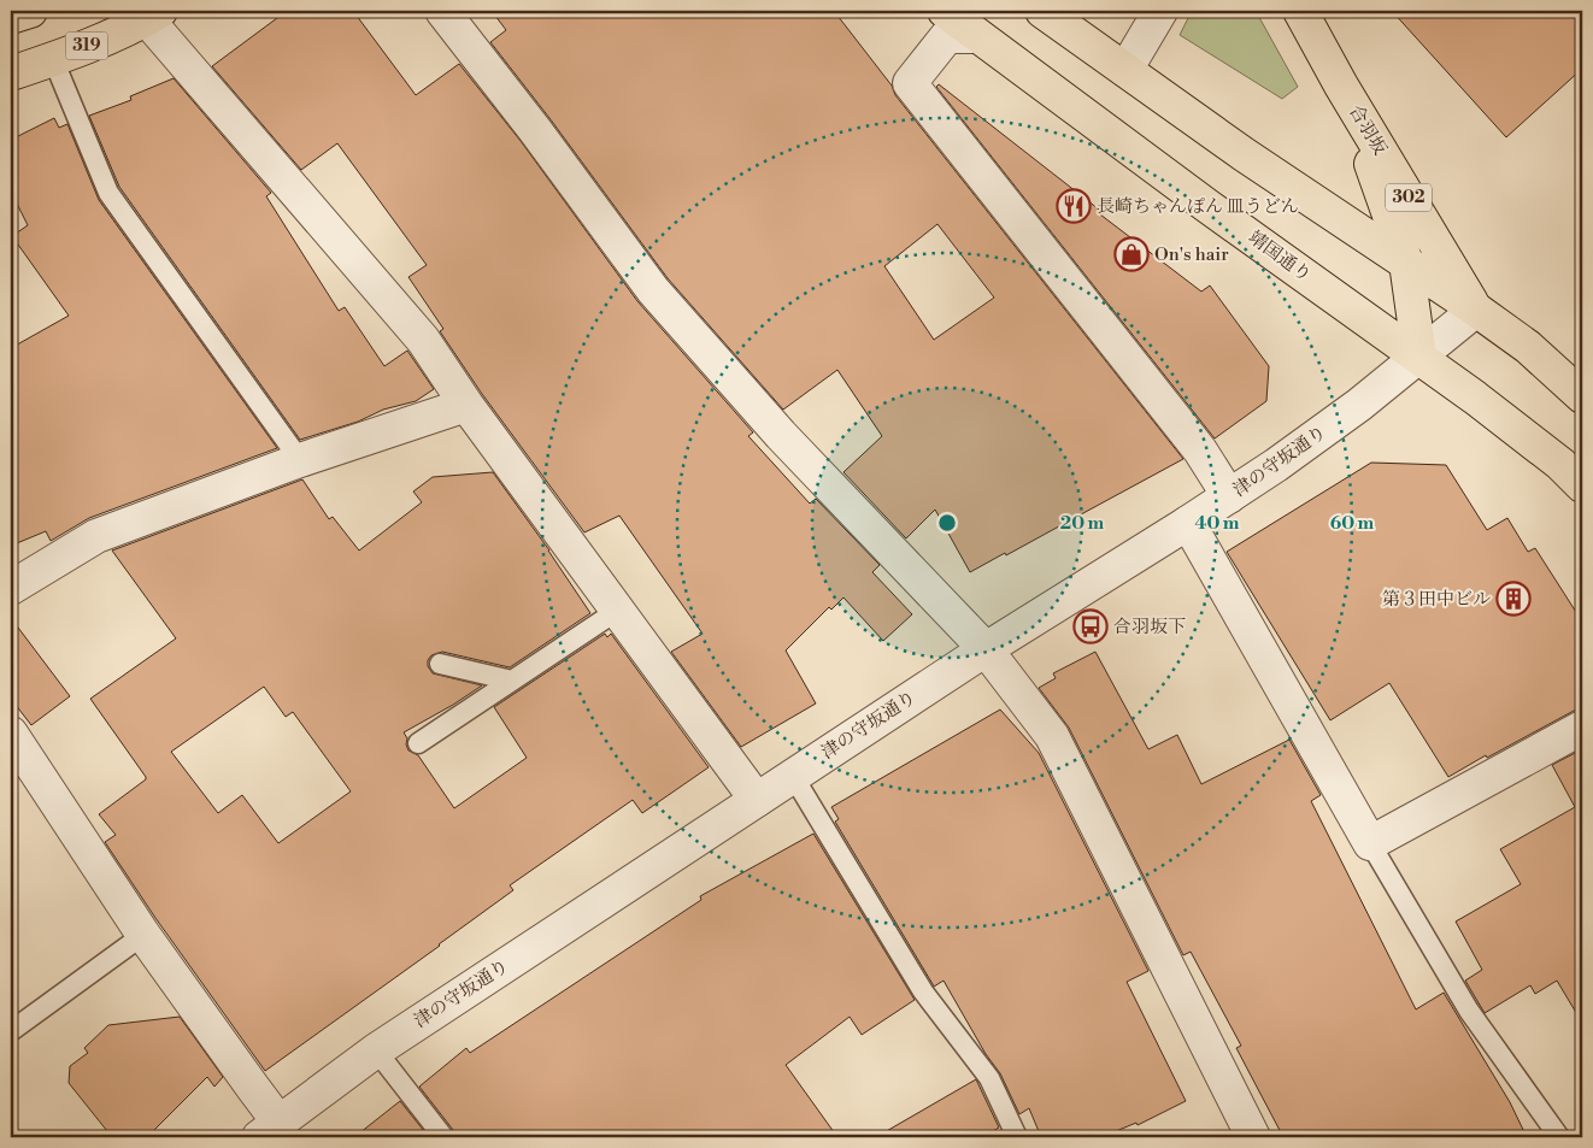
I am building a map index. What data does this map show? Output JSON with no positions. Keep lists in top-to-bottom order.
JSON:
{
  "streets": {
    "main road": [
      "319",
      "合羽坂",
      "302",
      "靖国通り"
    ],
    "street": ["津の守坂通り"]
  },
  "crossings": [
    ["合羽坂", "302"],
    ["合羽坂", "津の守坂通り"],
    ["302", "津の守坂通り"],
    ["靖国通り", "津の守坂通り"]
  ],
  "places": {
    "restaurant": ["長崎ちゃんぽん 皿うどん"],
    "shop": ["On's hair"],
    "building": ["第３田中ビル"],
    "bus stop": ["合羽坂下"]
  },
  "rings": ["20 m", "40 m", "60 m"]
}
